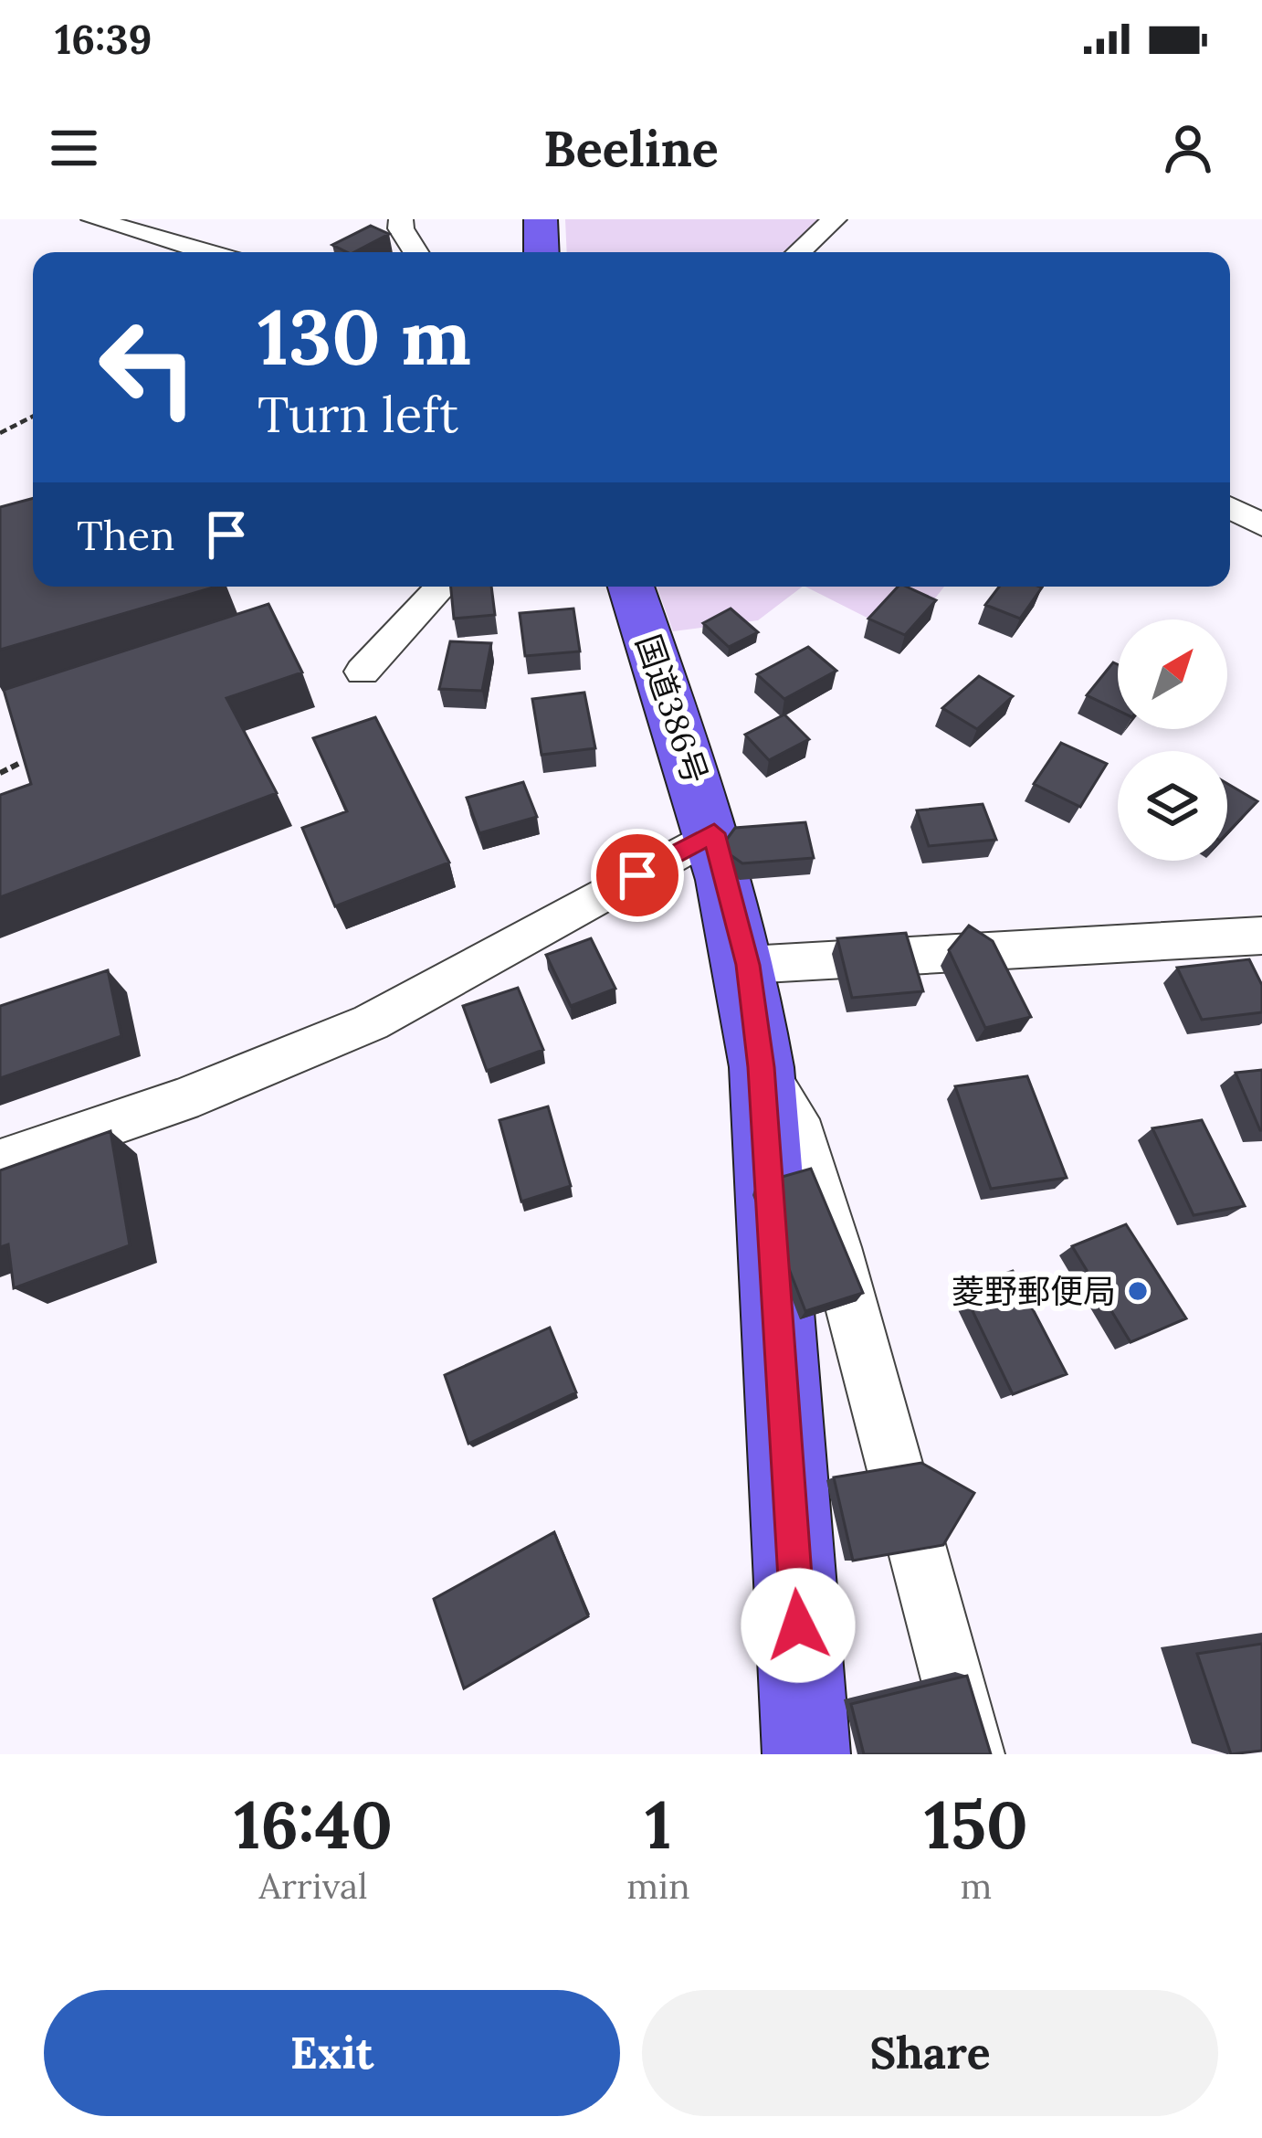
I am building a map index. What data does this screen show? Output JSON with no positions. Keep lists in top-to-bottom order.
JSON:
{
  "streets": {
    "highway": ["国道386号"]
  },
  "places": ["菱野郵便局"],
  "north": "top right",
  "page": {
    "status": "16:39",
    "header": "Beeline",
    "turn": ["130 m", "Turn left"],
    "then": "Then",
    "eta": [
      "16:40",
      "Arrival",
      "1",
      "min",
      "150",
      "m"
    ],
    "buttons": ["Exit", "Share"]
  }
}
